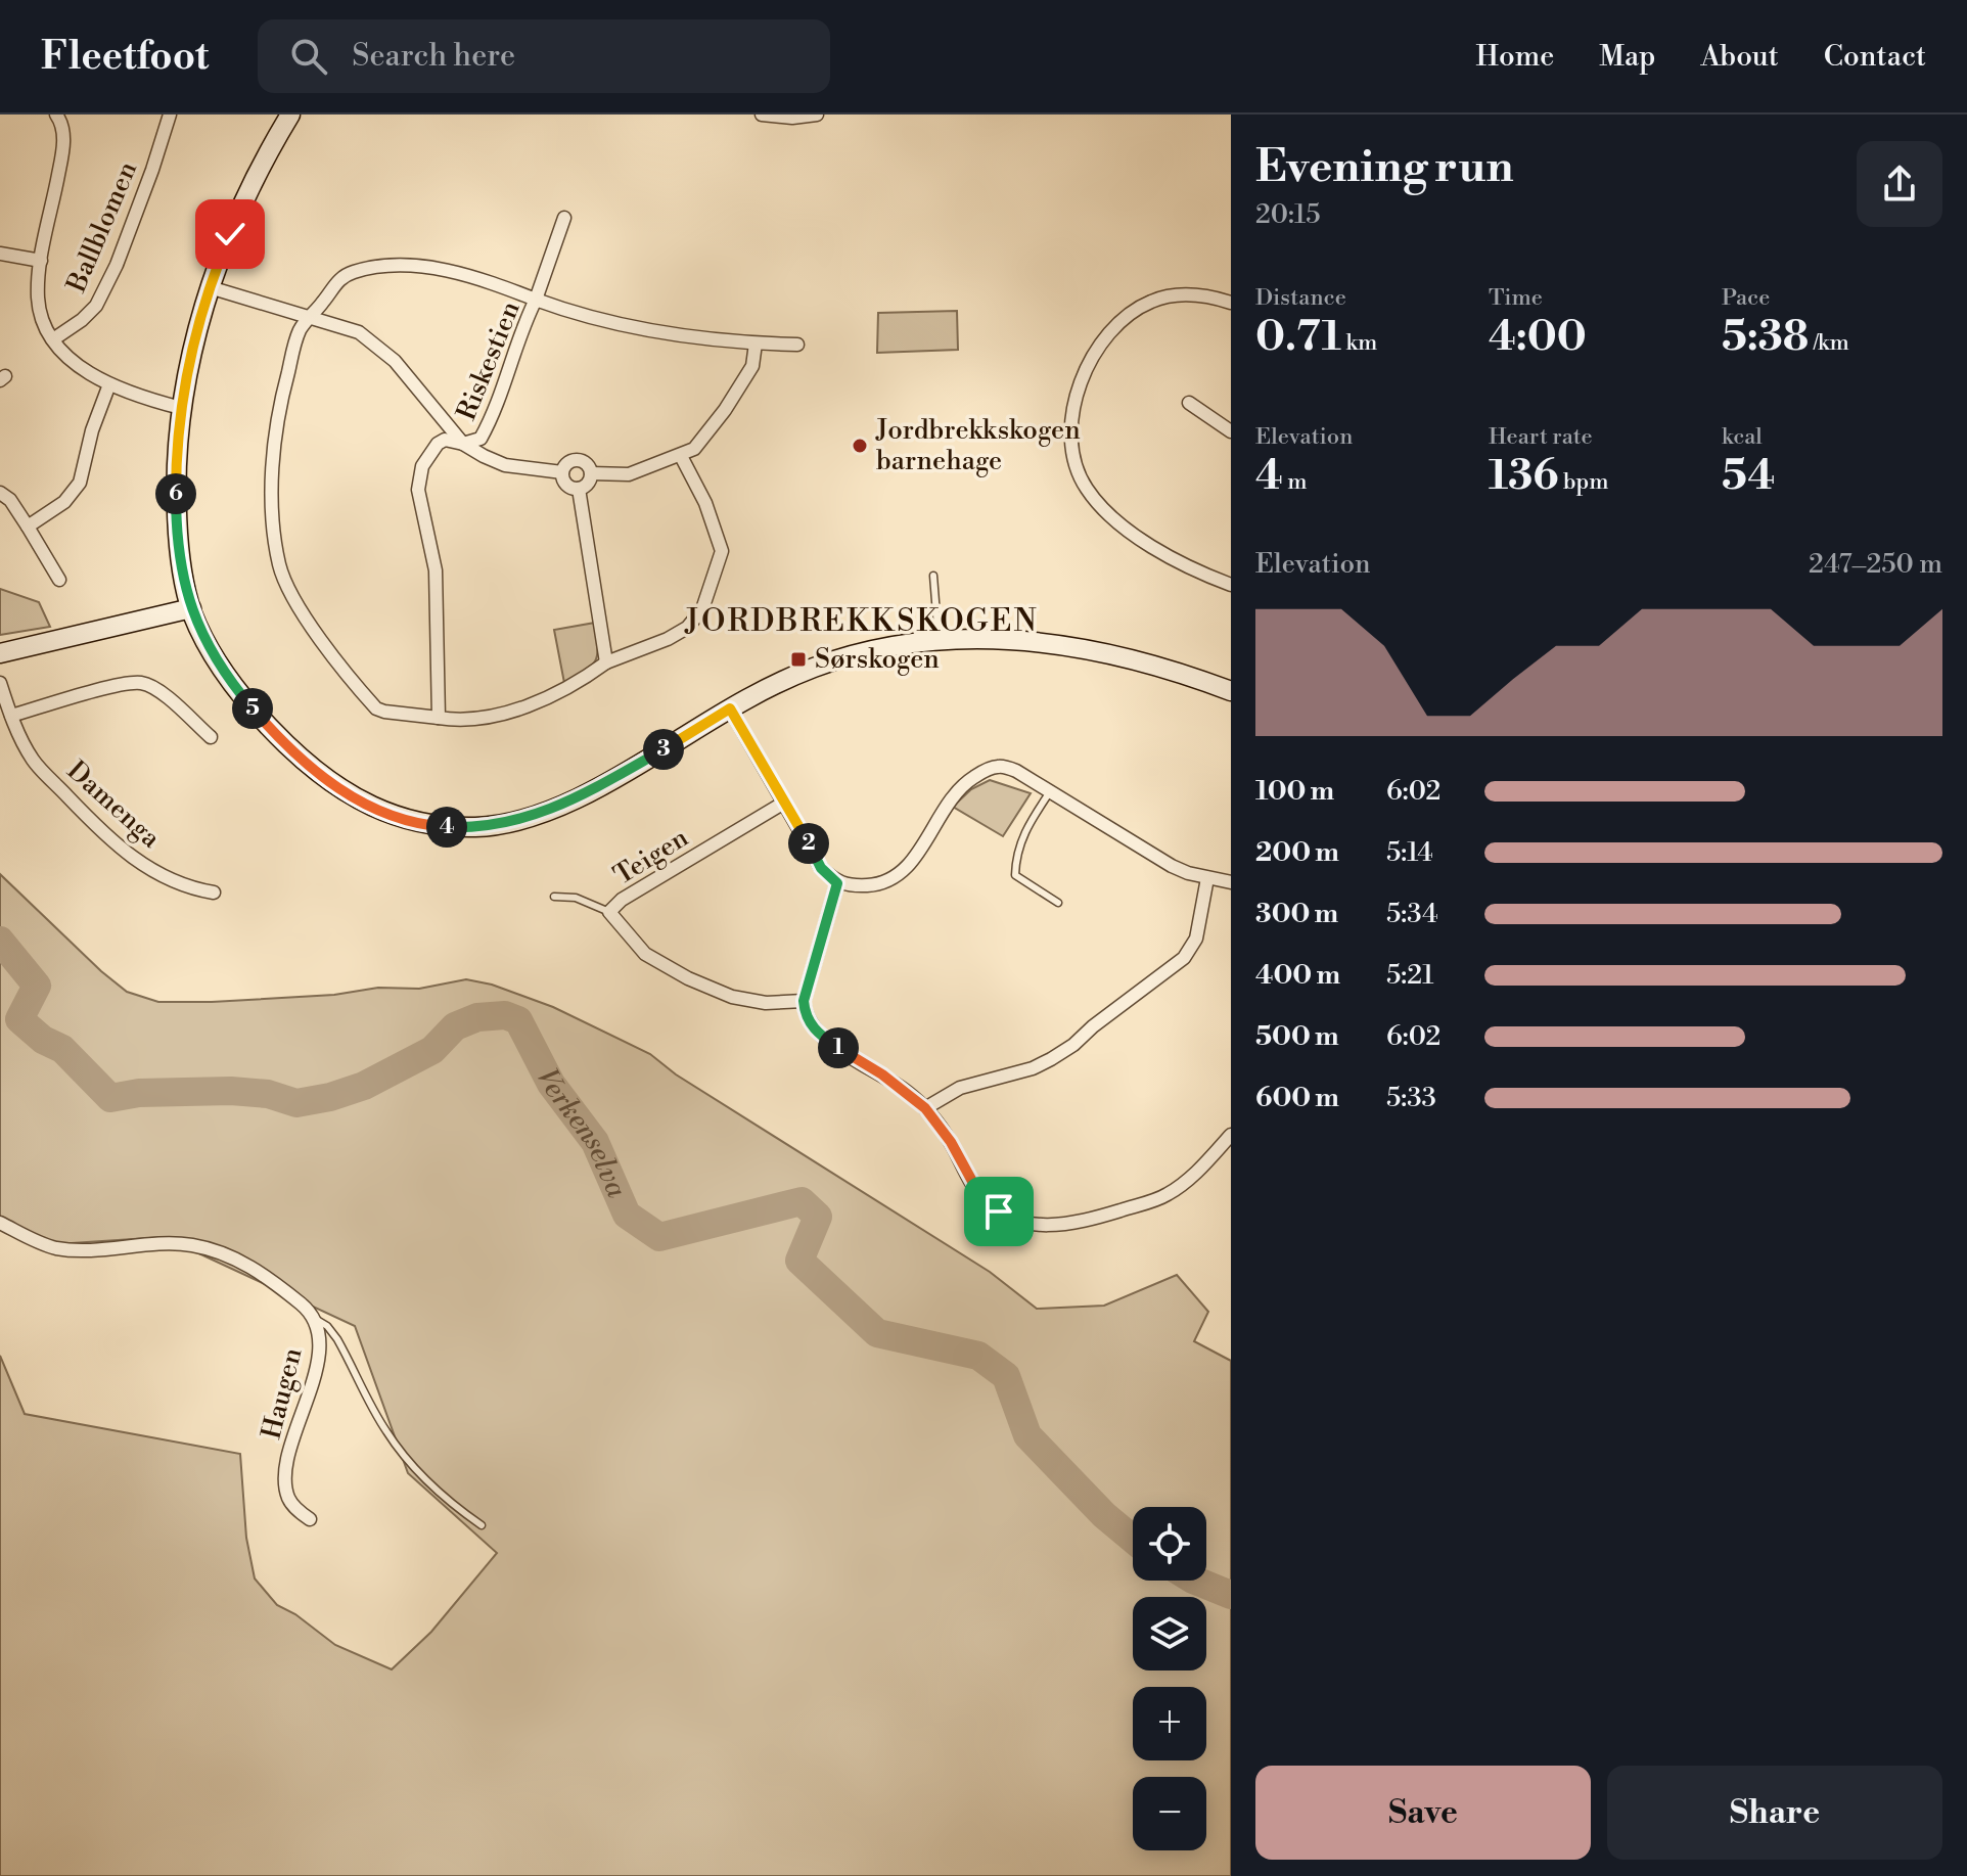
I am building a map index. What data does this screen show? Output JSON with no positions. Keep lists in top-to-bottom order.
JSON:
{
  "streets": {
    "street": [
      "Ballblomen",
      "Riskestien",
      "Damenga",
      "Teigen",
      "Haugen"
    ]
  },
  "districts": ["JORDBREKKSKOGEN"],
  "water": ["Verkenselva"],
  "places": {
    "other": ["Jordbrekkskogen barnehage"],
    "transit": ["Sørskogen"]
  },
  "page": {
    "header": "Fleetfoot",
    "search": "Search here",
    "nav": [
      "Home",
      "Map",
      "About",
      "Contact"
    ],
    "heading": ["Evening run", "20:15"],
    "stats": [
      ["Distance", "0.71 km"],
      ["Time", "4:00"],
      ["Pace", "5:38 /km"],
      ["Elevation", "4 m"],
      ["Heart rate", "136 bpm"],
      ["kcal", "54"]
    ],
    "pins": [
      "6",
      "5",
      "3",
      "4",
      "2",
      "1"
    ],
    "chart": ["Elevation", "247–250 m"],
    "list": [
      {
        "name": "100 m",
        "note": "6:02"
      },
      {
        "name": "200 m",
        "note": "5:14"
      },
      {
        "name": "300 m",
        "note": "5:34"
      },
      {
        "name": "400 m",
        "note": "5:21"
      },
      {
        "name": "500 m",
        "note": "6:02"
      },
      {
        "name": "600 m",
        "note": "5:33"
      }
    ],
    "map_buttons": ["+", "−"],
    "buttons": ["Save", "Share"]
  }
}
